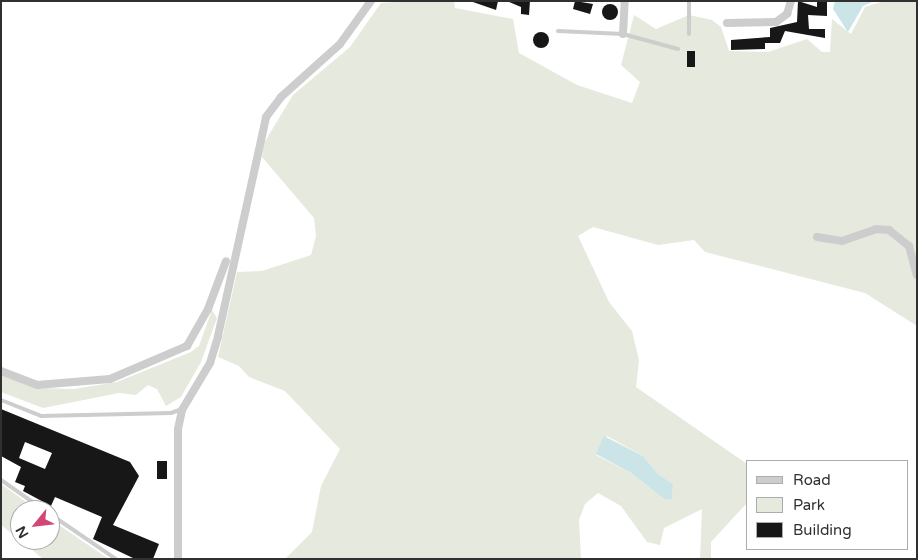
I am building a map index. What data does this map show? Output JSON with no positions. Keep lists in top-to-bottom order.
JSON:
{
  "legend": ["Road", "Park", "Building"],
  "north": "bottom left"
}
